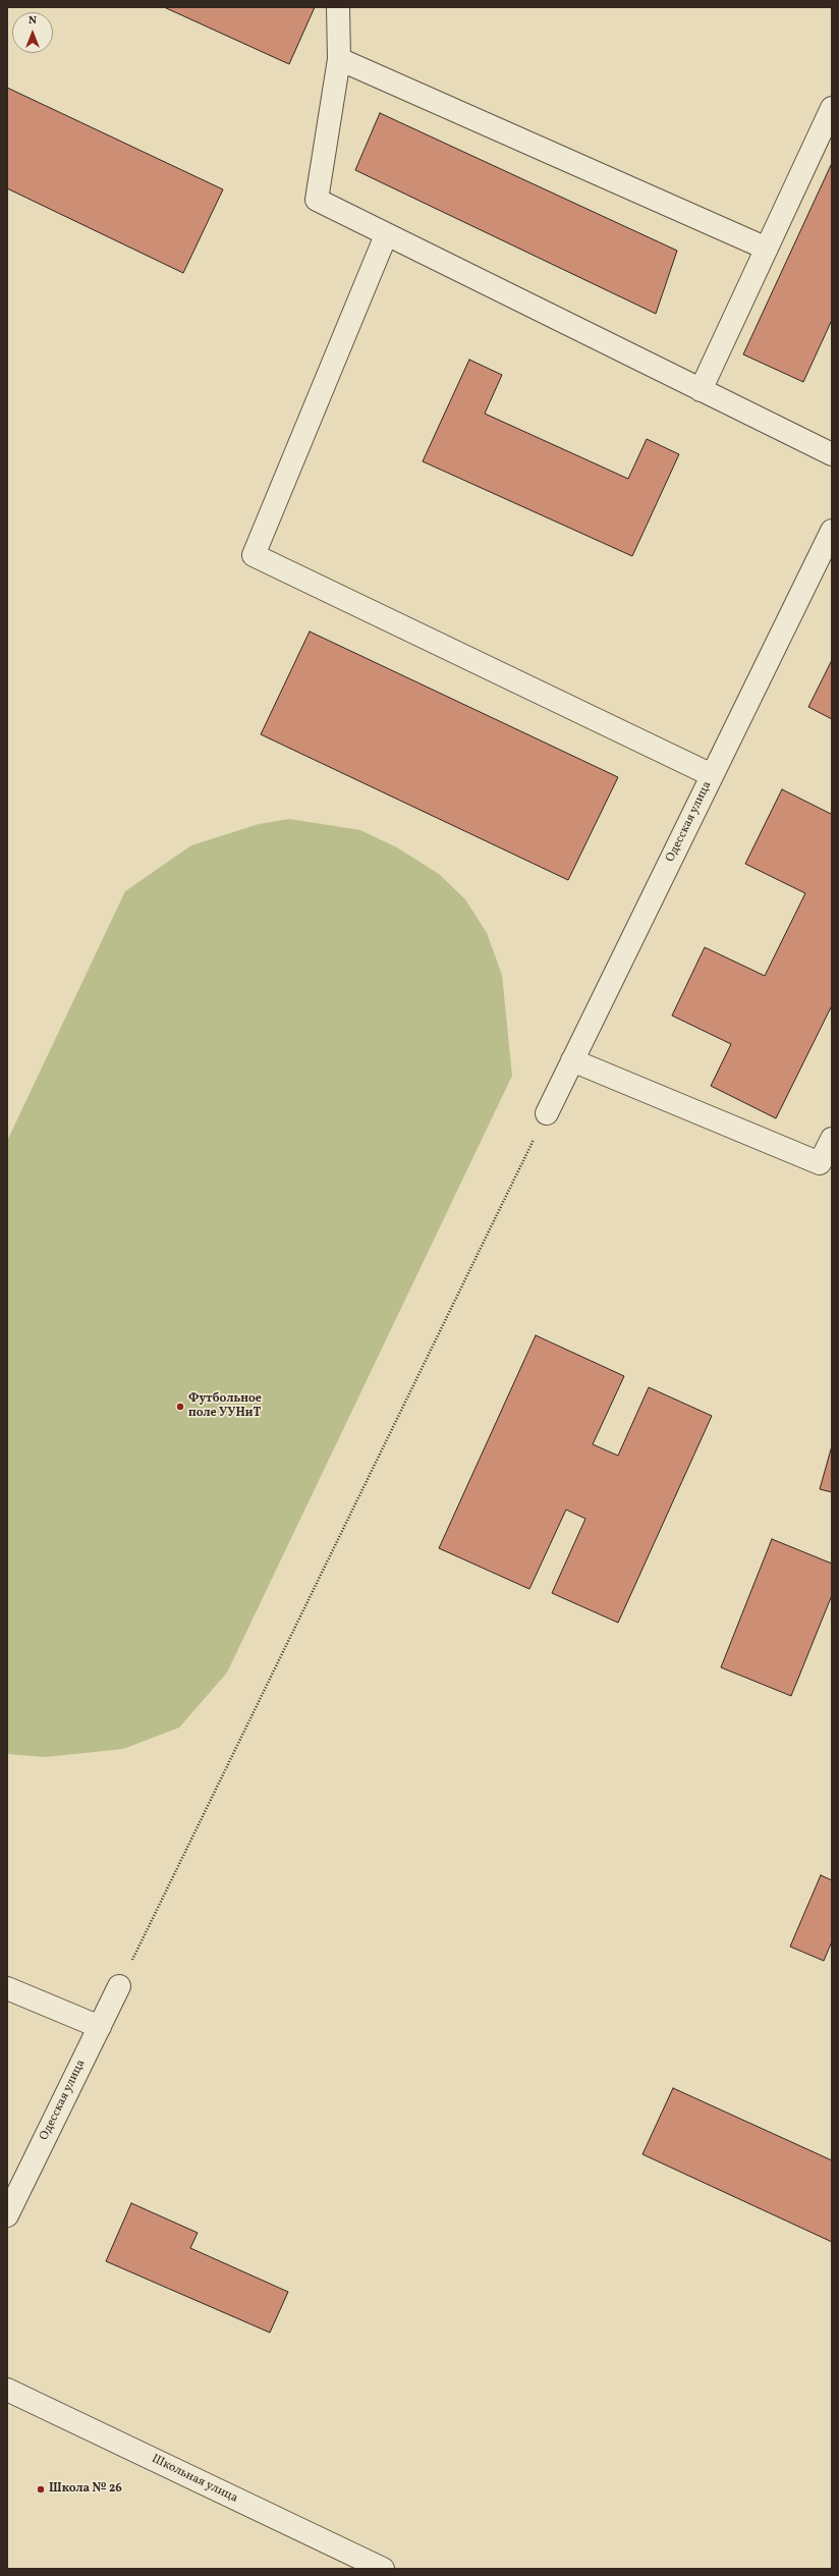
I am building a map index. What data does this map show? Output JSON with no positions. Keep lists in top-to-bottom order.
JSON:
{
  "streets": {
    "street": ["Одесская улица", "Школьная улица"]
  },
  "places": ["Футбольное поле УУНиТ", "Школа № 26"],
  "north": "top"
}
